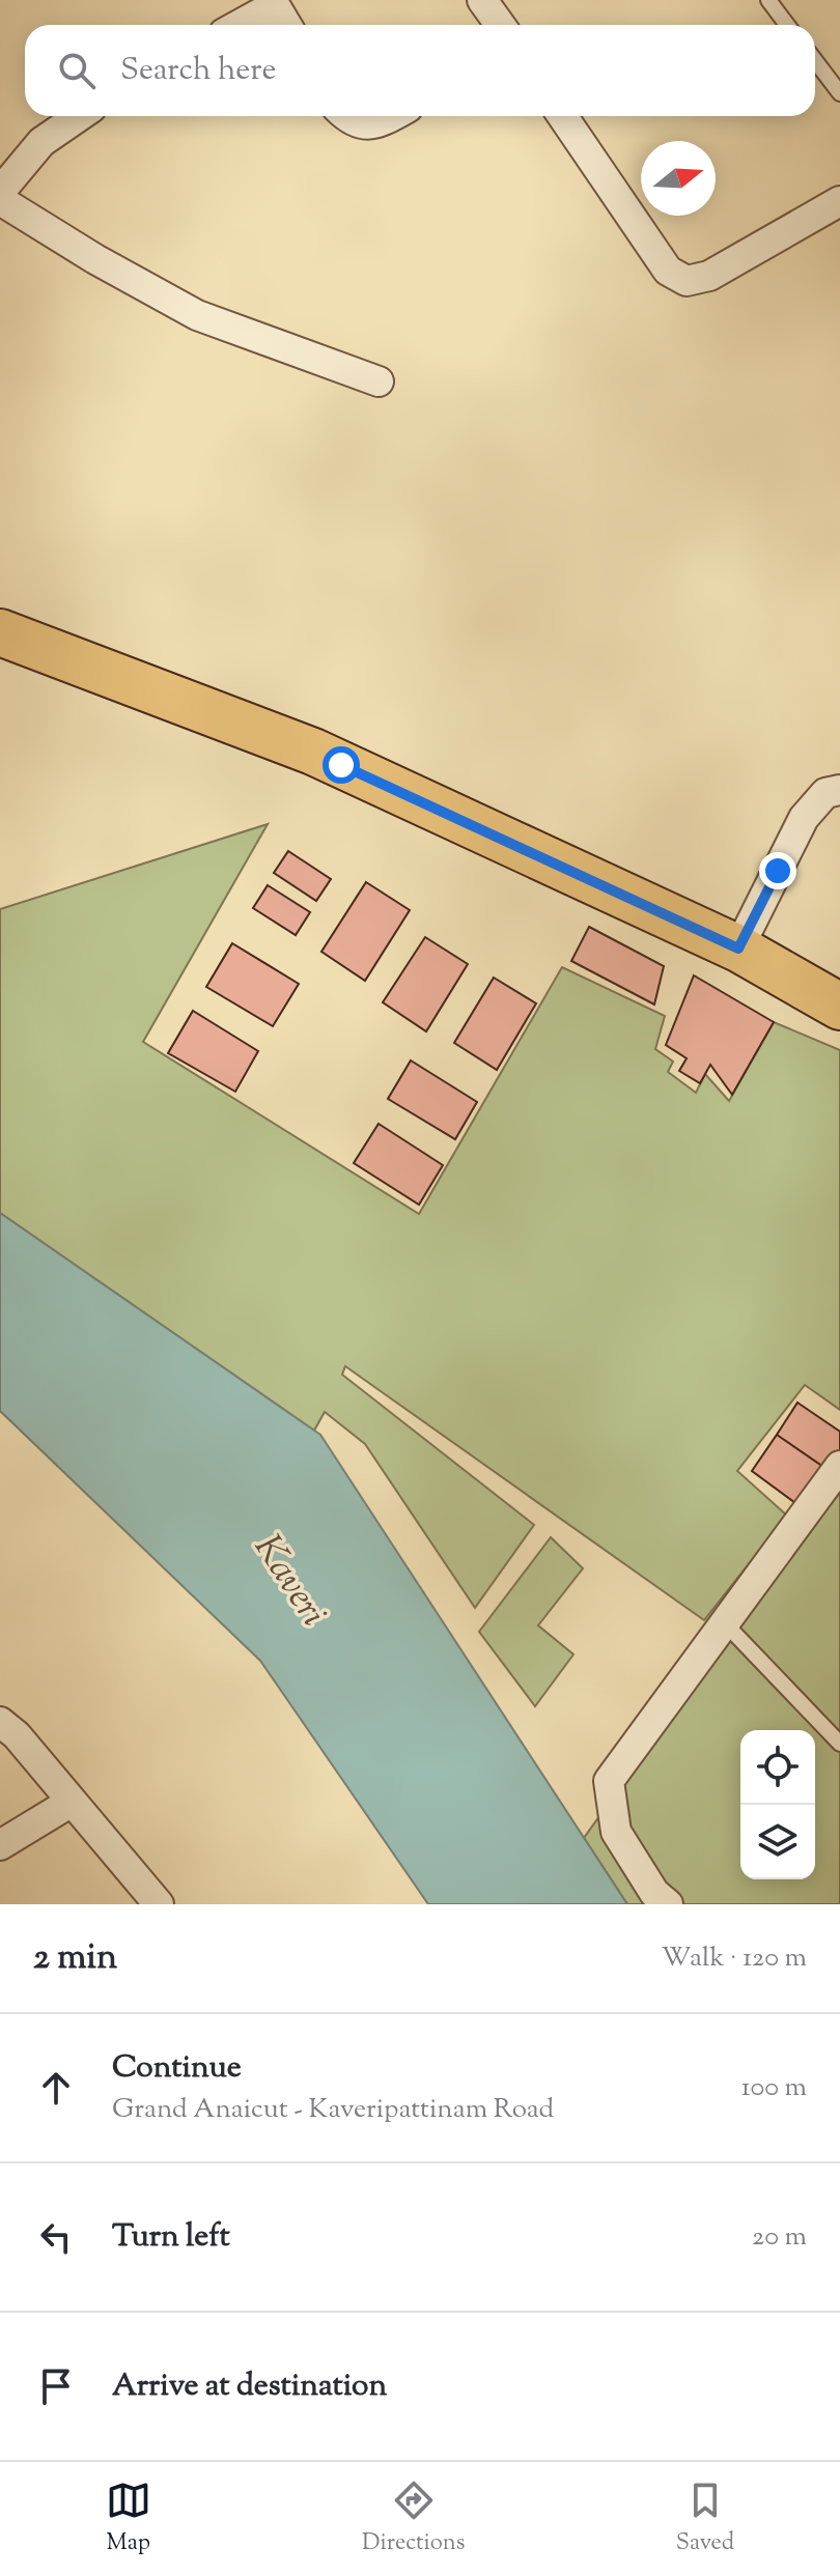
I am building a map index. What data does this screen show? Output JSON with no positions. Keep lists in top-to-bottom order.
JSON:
{
  "water": ["Kaveri"],
  "north": "right",
  "page": {
    "search": "Search here",
    "heading": ["2 min", "Walk · 120 m"],
    "list": [
      ["Continue", "Grand Anaicut - Kaveripattinam Road", "100 m"],
      ["Turn left", "20 m"],
      "Arrive at destination"
    ],
    "nav": ["Map", "Directions", "Saved"]
  }
}
